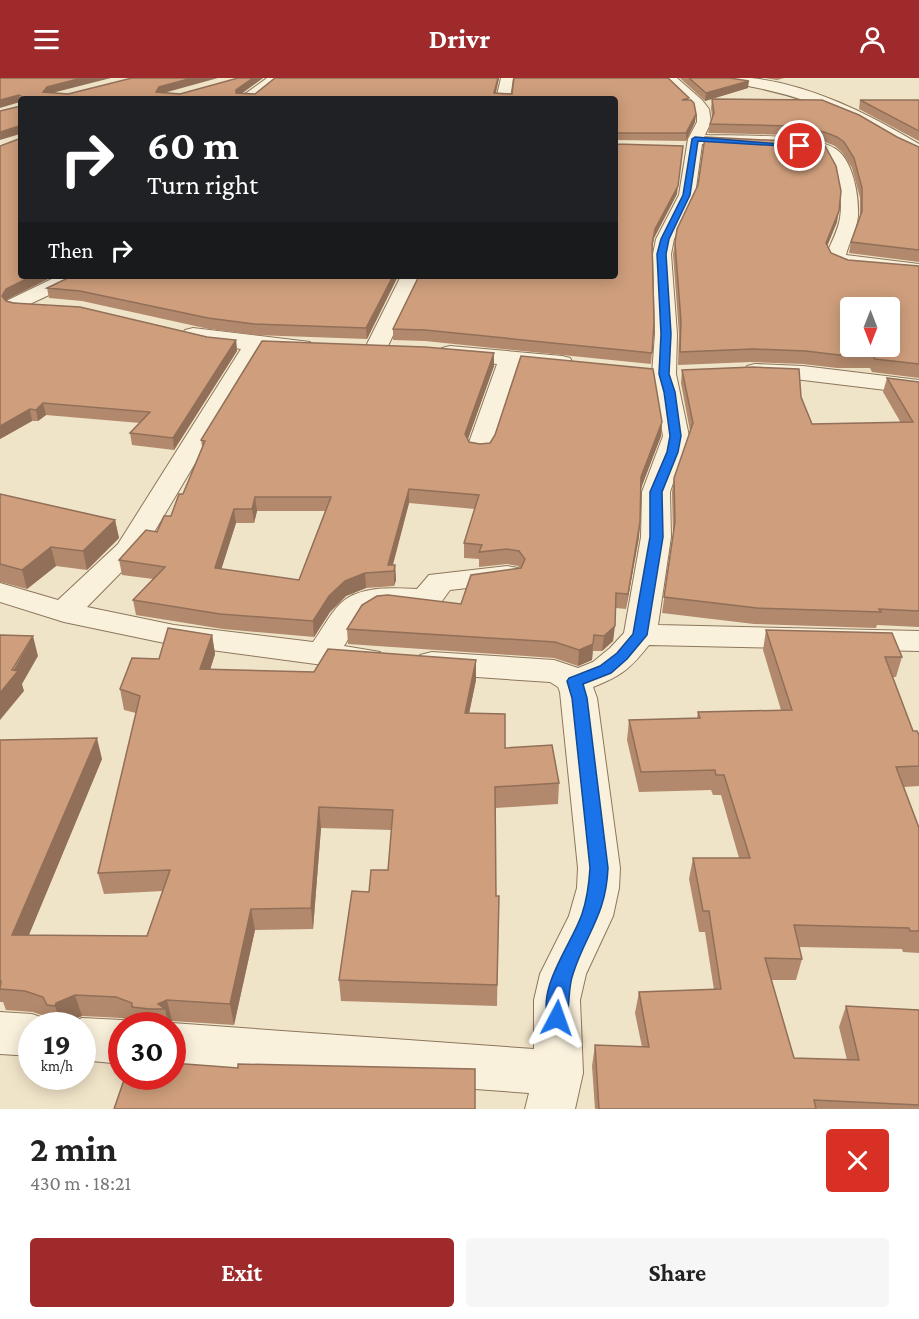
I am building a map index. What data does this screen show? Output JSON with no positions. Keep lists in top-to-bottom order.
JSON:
{
  "north": "bottom",
  "page": {
    "header": "Drivr",
    "turn": ["60 m", "Turn right"],
    "then": "Then",
    "speed": "19 km/h",
    "limit": "30",
    "heading": ["2 min", "430 m · 18:21"],
    "buttons": ["Exit", "Share"]
  }
}
